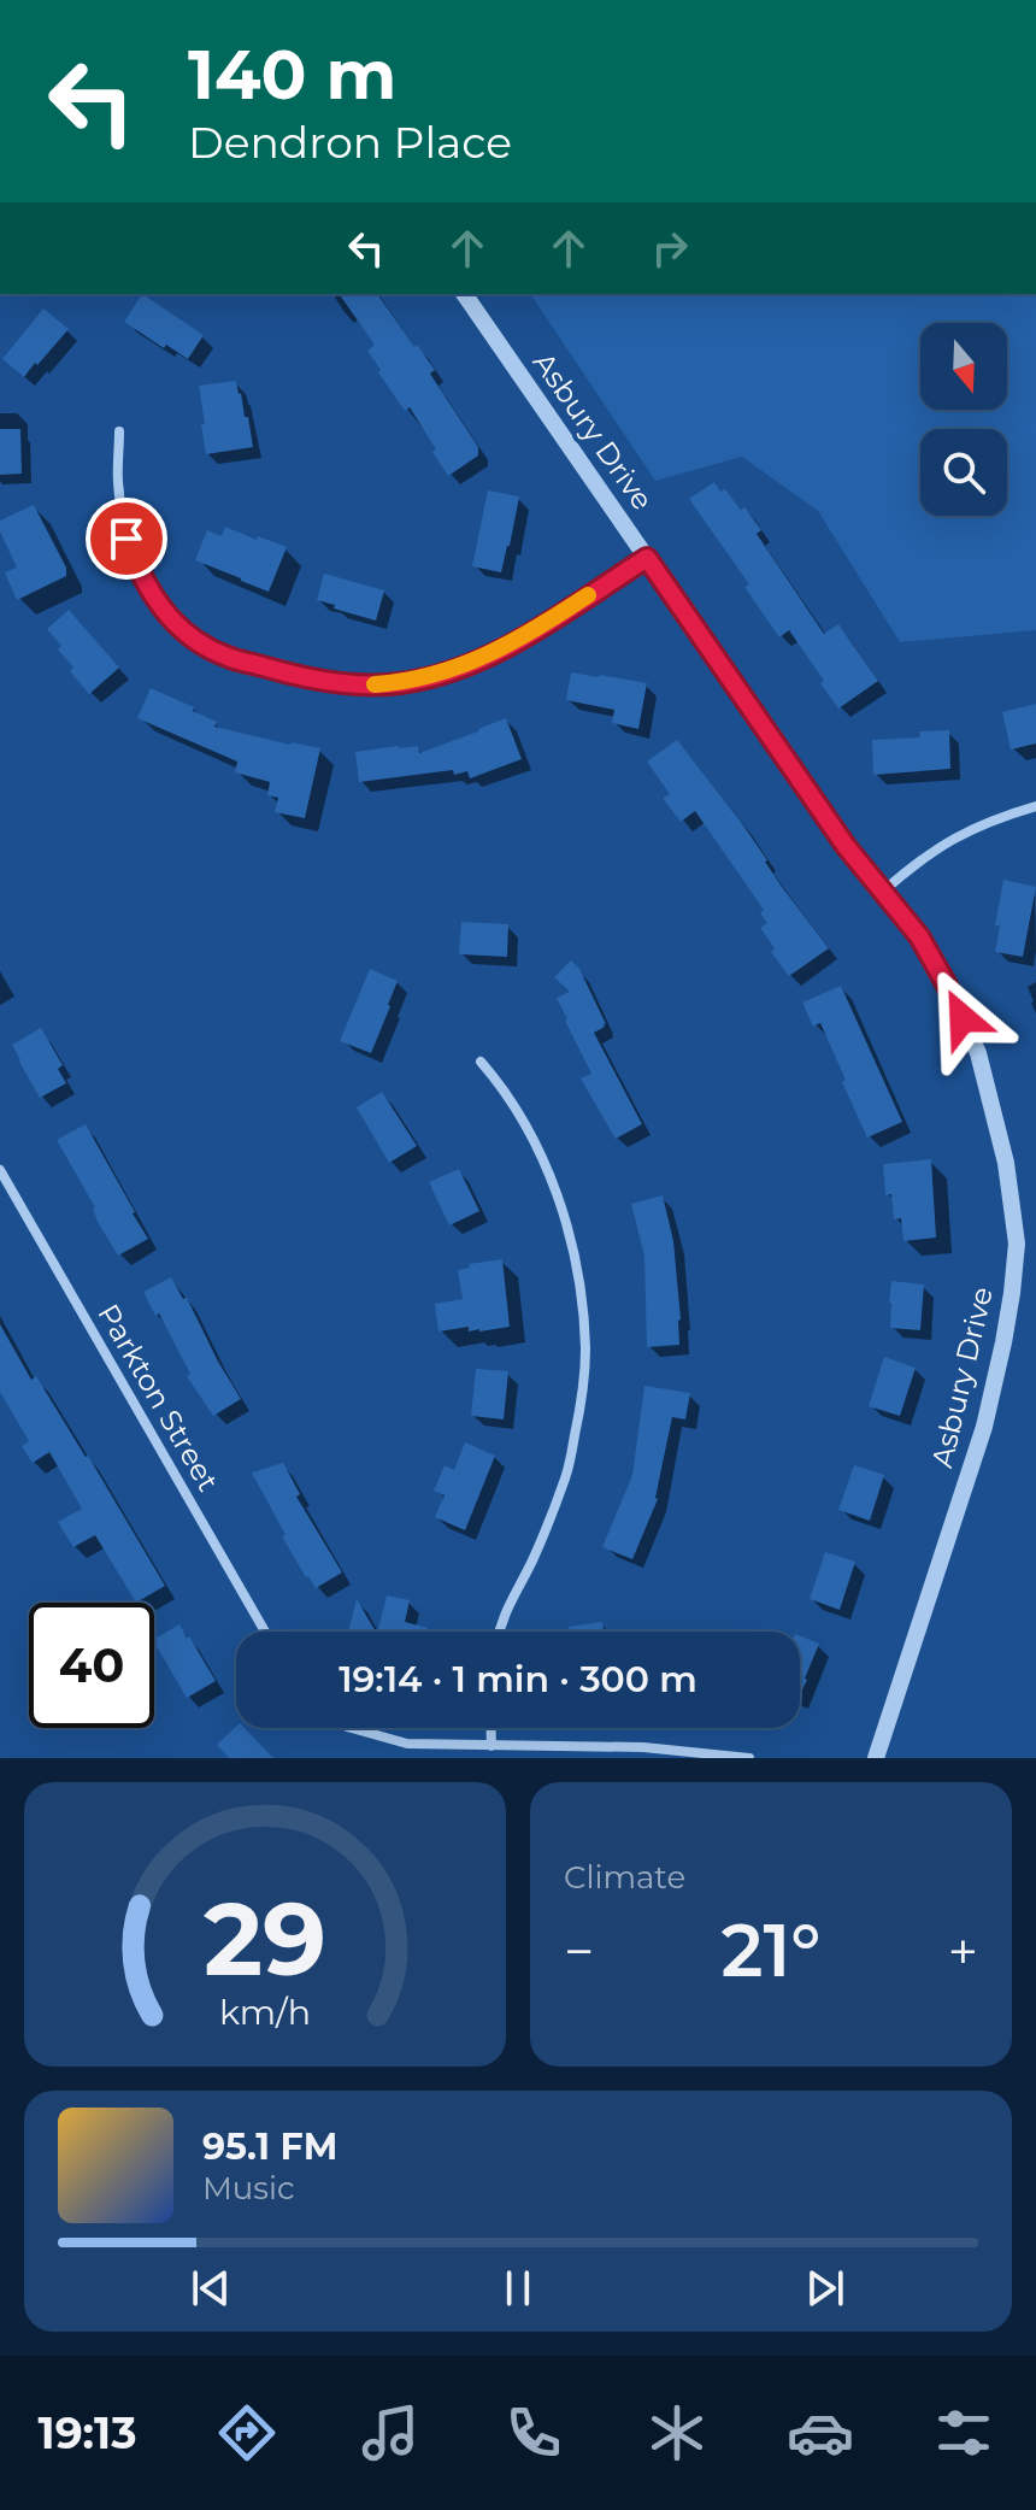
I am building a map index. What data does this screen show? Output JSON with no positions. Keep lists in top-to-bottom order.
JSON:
{
  "streets": {
    "street": ["Asbury Drive", "Parkton Street"]
  },
  "north": "bottom",
  "page": {
    "turn": ["140 m", "Dendron Place"],
    "limit": "40",
    "trip": "19:14 · 1 min · 300 m",
    "tile": "Climate",
    "heat": ["−", "21°", "+"],
    "song": ["95.1 FM", "Music"],
    "tabs": "19:13",
    "gauge": ["29", "km/h"]
  }
}
